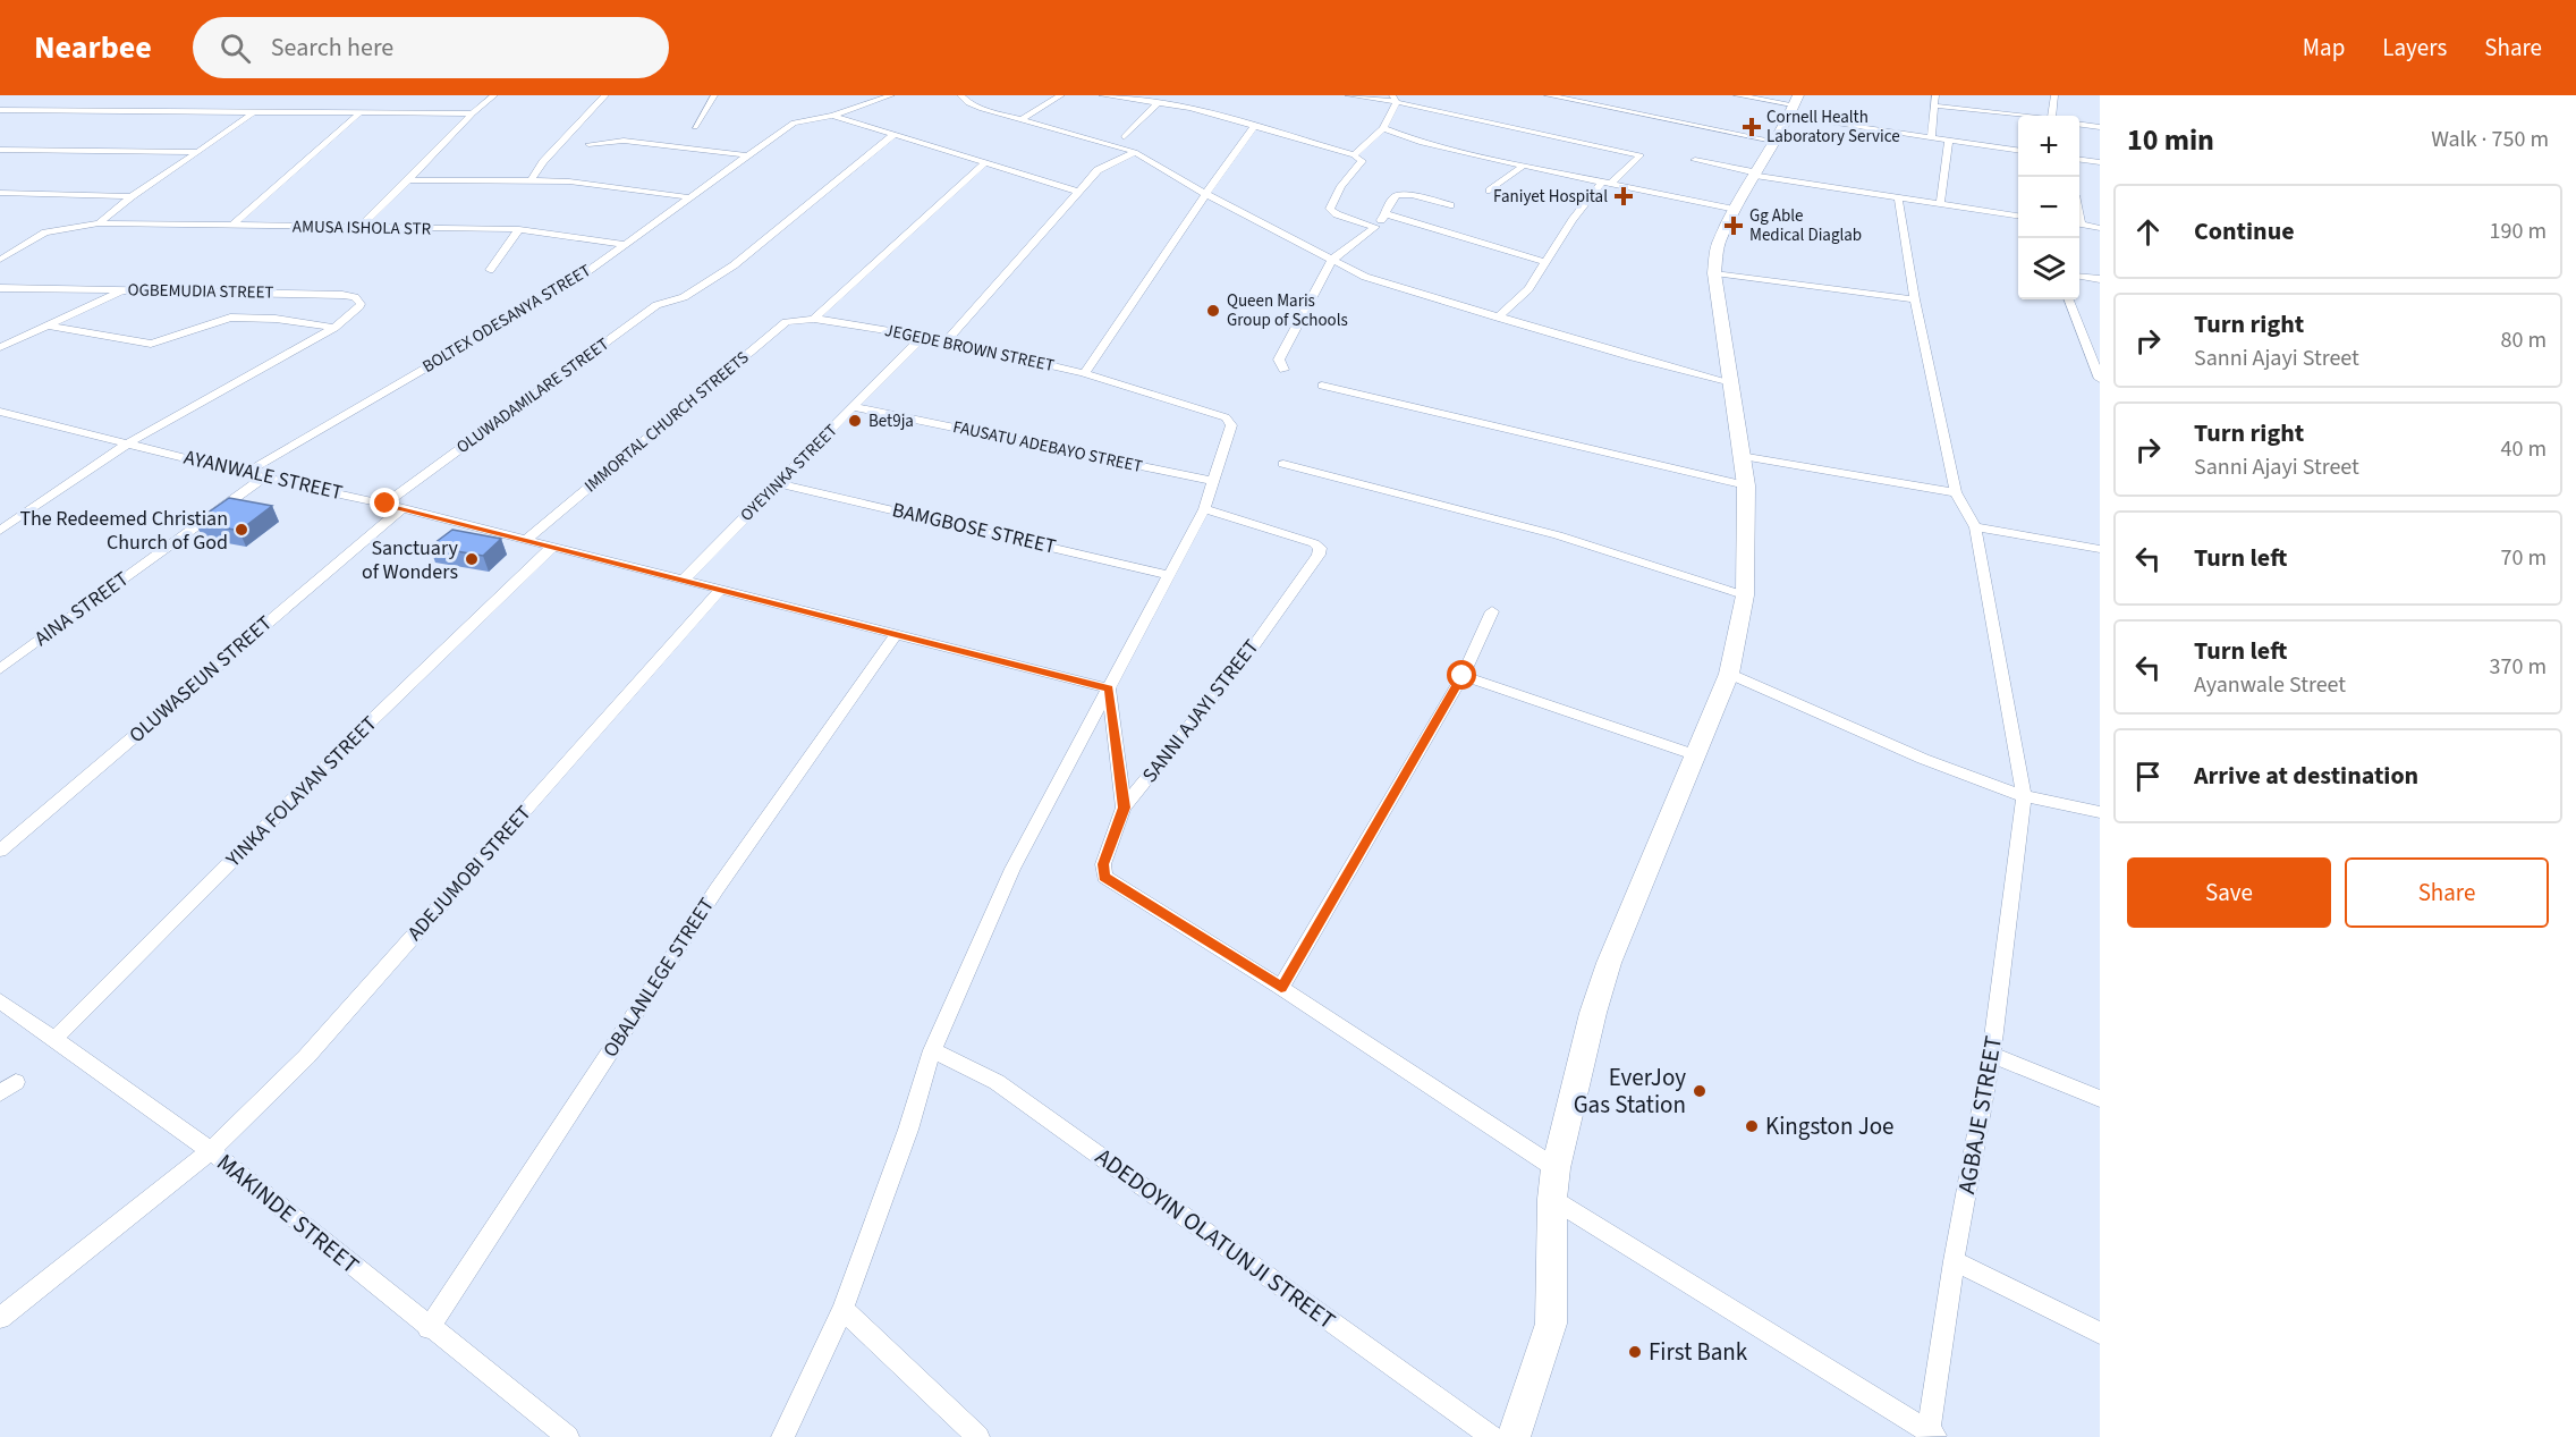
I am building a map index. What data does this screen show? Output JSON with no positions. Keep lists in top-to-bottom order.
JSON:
{
  "streets": {
    "street": [
      "AMUSA ISHOLA STR",
      "OGBEMUDIA STREET",
      "BOLTEX ODESANYA STREET",
      "JEGEDE BROWN STREET",
      "OLUWADAMILARE STREET",
      "IMMORTAL CHURCH STREETS",
      "FAUSATU ADEBAYO STREET",
      "OYEYINKA STREET",
      "AYANWALE STREET",
      "BAMGBOSE STREET",
      "AINA STREET",
      "OLUWASEUN STREET",
      "SANNI AJAYI STREET",
      "YINKA FOLAYAN STREET",
      "ADEJUMOBI STREET",
      "OBALANLEGE STREET",
      "AGBAJE STREET",
      "MAKINDE STREET",
      "ADEDOYIN OLATUNJI STREET"
    ]
  },
  "crossings": [
    ["AMUSA ISHOLA STR", "BOLTEX ODESANYA STREET"],
    ["BOLTEX ODESANYA STREET", "AYANWALE STREET"],
    ["JEGEDE BROWN STREET", "IMMORTAL CHURCH STREETS"],
    ["JEGEDE BROWN STREET", "FAUSATU ADEBAYO STREET"],
    ["JEGEDE BROWN STREET", "OYEYINKA STREET"],
    ["OLUWADAMILARE STREET", "AYANWALE STREET"],
    ["IMMORTAL CHURCH STREETS", "AYANWALE STREET"],
    ["FAUSATU ADEBAYO STREET", "OYEYINKA STREET"],
    ["OYEYINKA STREET", "AYANWALE STREET"],
    ["OYEYINKA STREET", "BAMGBOSE STREET"],
    ["AYANWALE STREET", "AINA STREET"],
    ["AYANWALE STREET", "OLUWASEUN STREET"],
    ["AYANWALE STREET", "YINKA FOLAYAN STREET"],
    ["AYANWALE STREET", "ADEJUMOBI STREET"],
    ["AYANWALE STREET", "OBALANLEGE STREET"],
    ["YINKA FOLAYAN STREET", "MAKINDE STREET"],
    ["ADEJUMOBI STREET", "MAKINDE STREET"],
    ["OBALANLEGE STREET", "MAKINDE STREET"]
  ],
  "places": {
    "health": ["Cornell Health Laboratory Service", "Faniyet Hospital", "Gg Able Medical Diaglab"],
    "other": [
      "Queen Maris Group of Schools",
      "Bet9ja",
      "The Redeemed Christian Church of God",
      "Sanctuary of Wonders",
      "EverJoy Gas Station",
      "Kingston Joe",
      "First Bank"
    ]
  },
  "page": {
    "header": "Nearbee",
    "search": "Search here",
    "nav": ["Map", "Layers", "Share"],
    "heading": ["10 min", "Walk · 750 m"],
    "map_buttons": ["+", "−"],
    "list": [
      ["Continue", "190 m"],
      ["Turn right", "Sanni Ajayi Street", "80 m"],
      ["Turn right", "Sanni Ajayi Street", "40 m"],
      ["Turn left", "70 m"],
      ["Turn left", "Ayanwale Street", "370 m"],
      "Arrive at destination"
    ],
    "buttons": ["Save", "Share"]
  }
}
